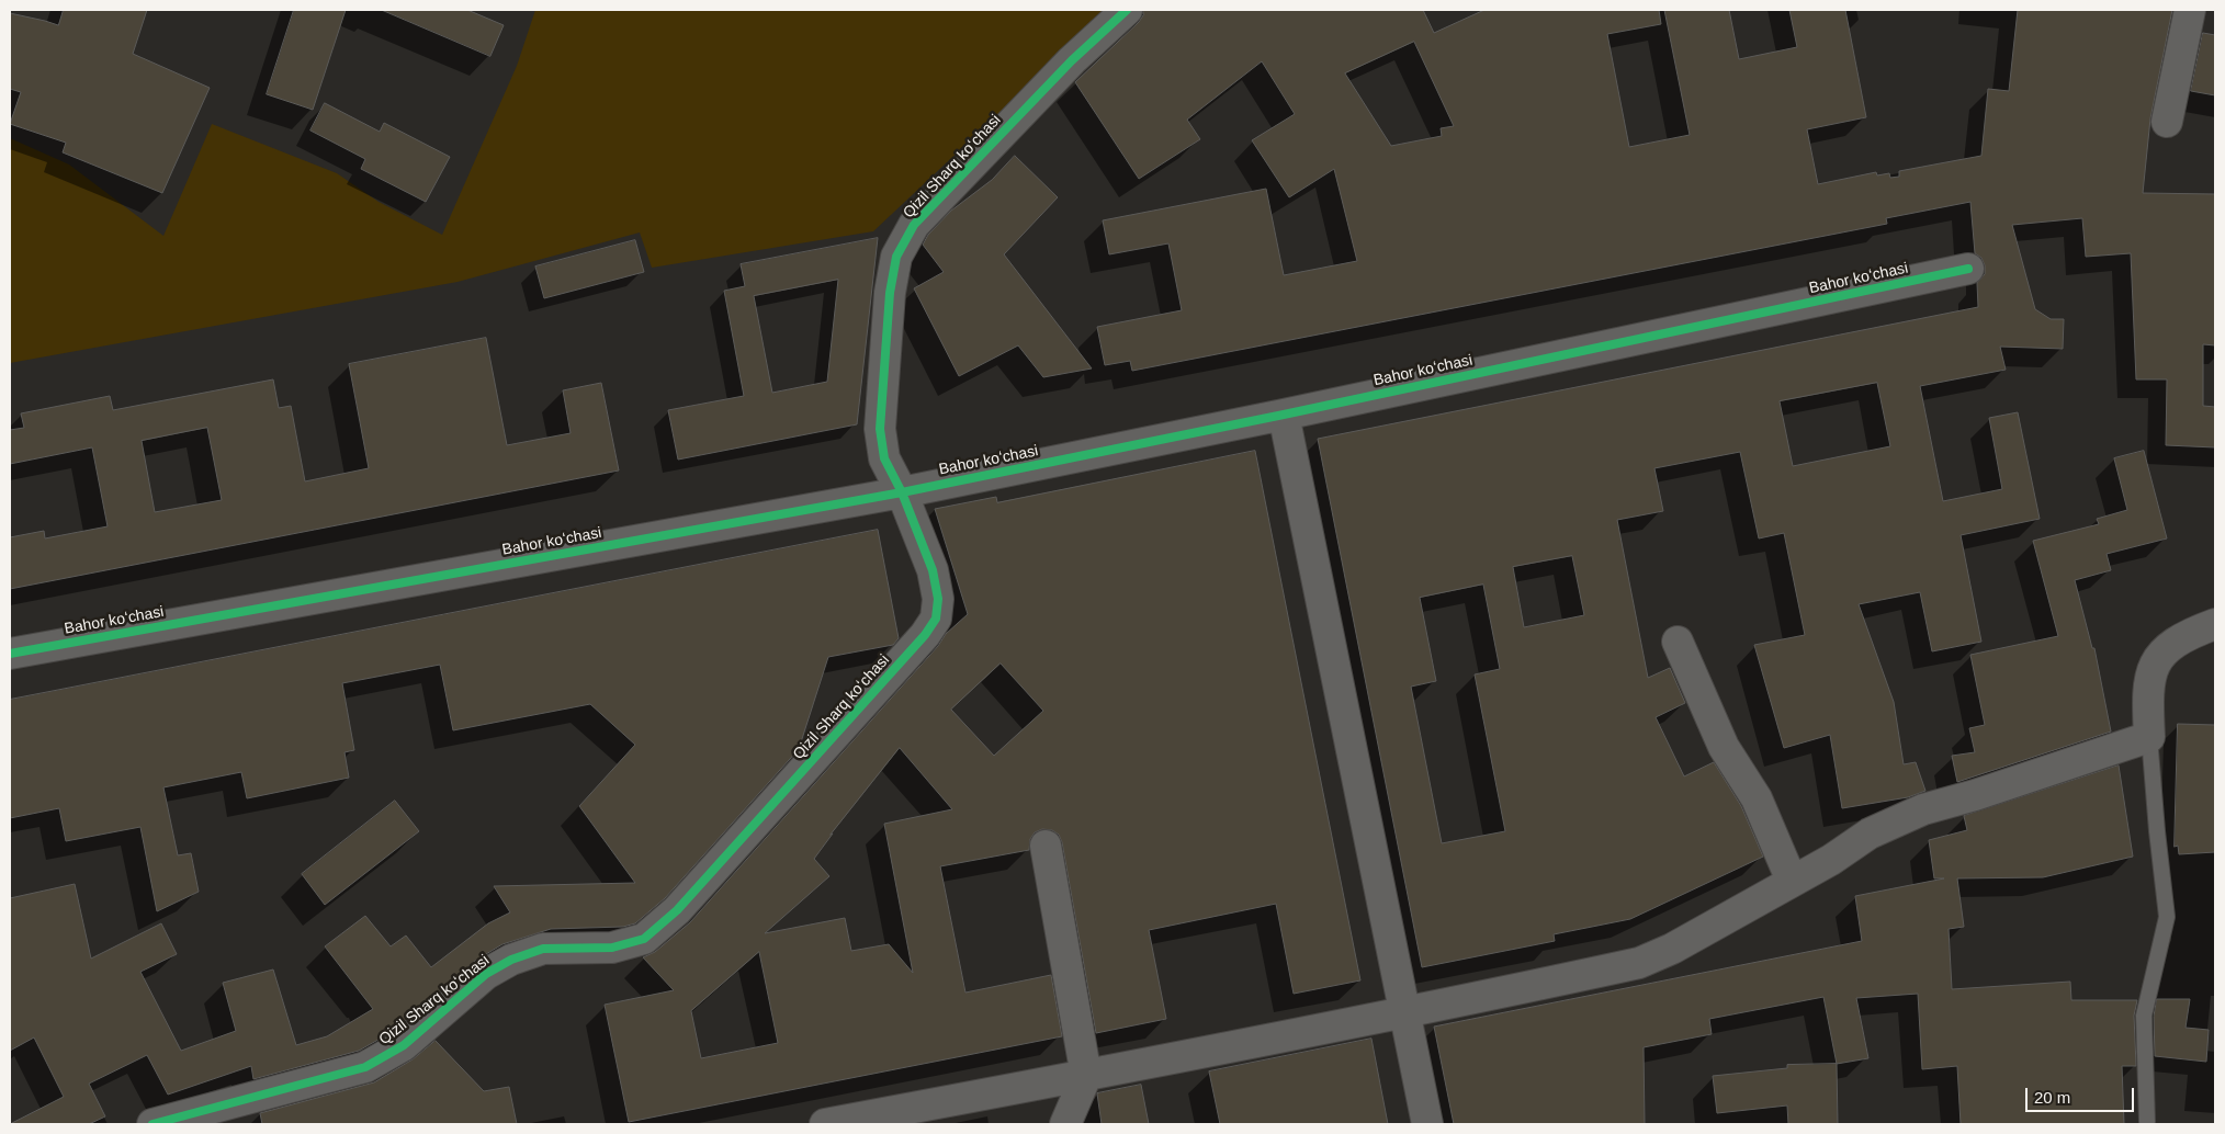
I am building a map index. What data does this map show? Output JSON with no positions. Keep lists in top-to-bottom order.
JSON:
{
  "streets": {
    "street": ["Qizil Sharq koʻchasi", "Bahor koʻchasi"]
  },
  "crossings": [
    ["Qizil Sharq koʻchasi", "Bahor koʻchasi"]
  ],
  "scale_bar": "20 m"
}
